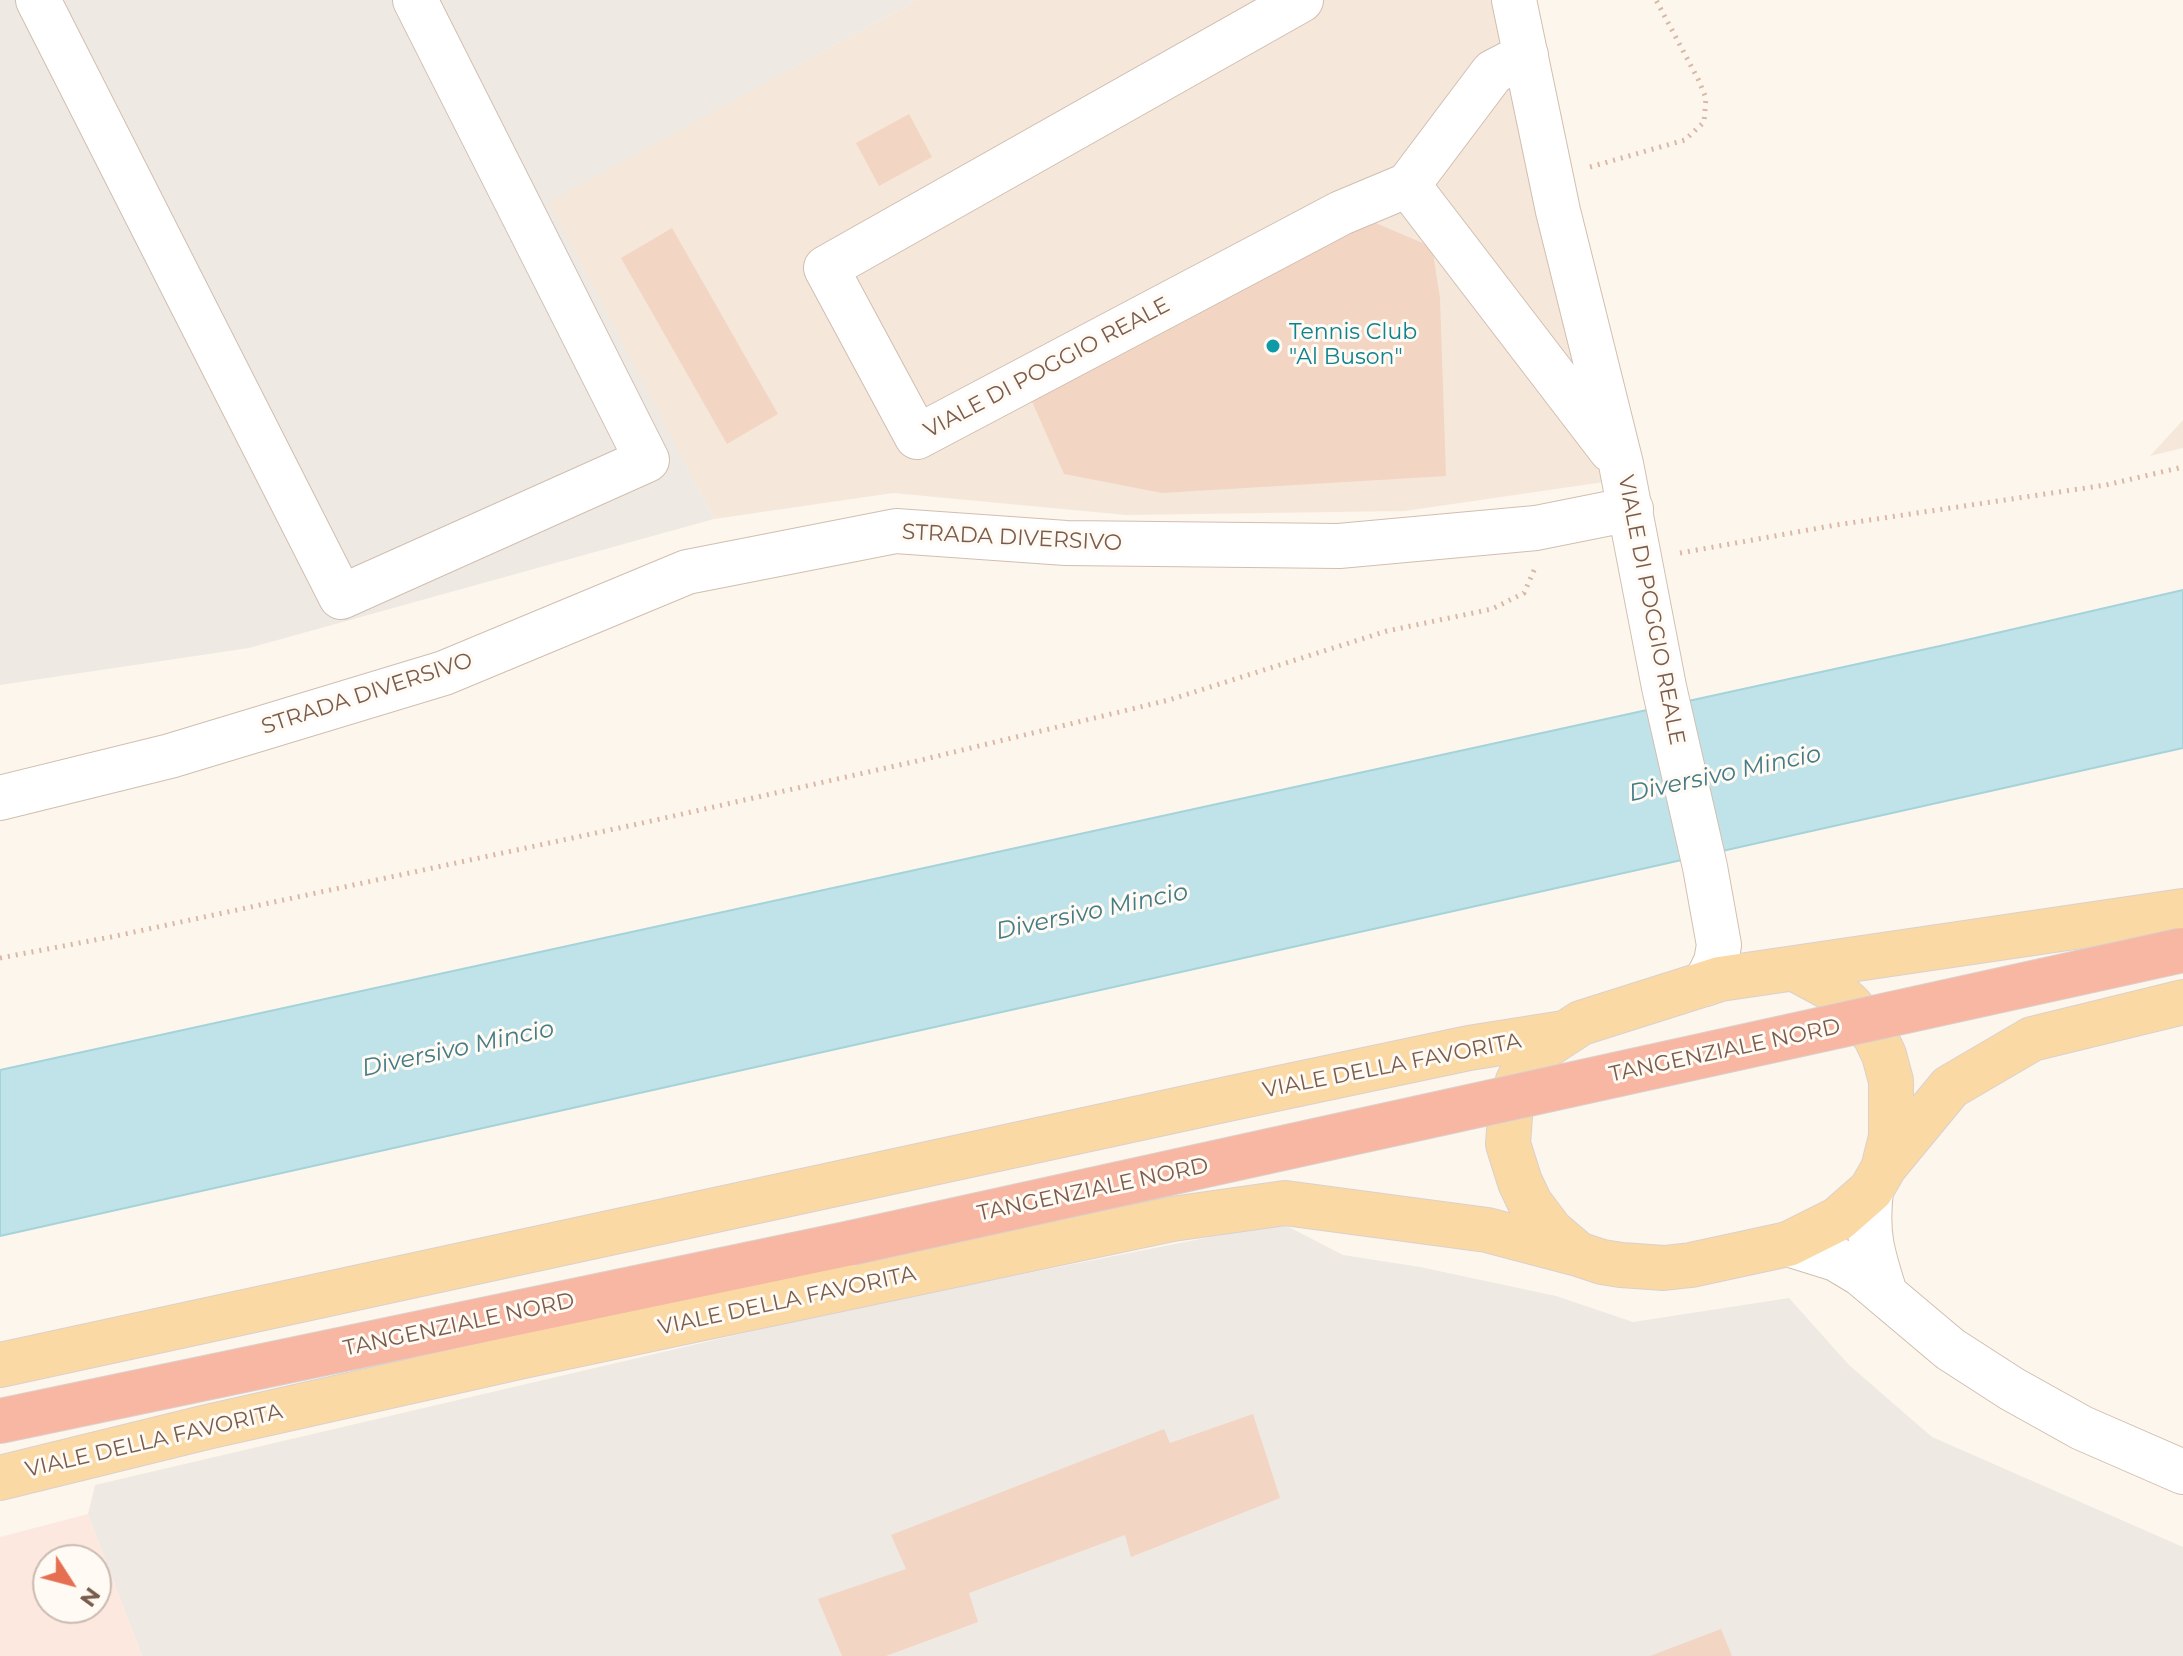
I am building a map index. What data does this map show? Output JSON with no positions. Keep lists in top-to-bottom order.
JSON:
{
  "streets": {
    "highway": ["TANGENZIALE NORD"],
    "main road": ["VIALE DELLA FAVORITA"],
    "street": ["VIALE DI POGGIO REALE", "STRADA DIVERSIVO"]
  },
  "crossings": [
    ["VIALE DI POGGIO REALE", "STRADA DIVERSIVO"]
  ],
  "water": ["Diversivo Mincio"],
  "places": ["Tennis Club \"Al Buson\""],
  "north": "bottom right"
}
